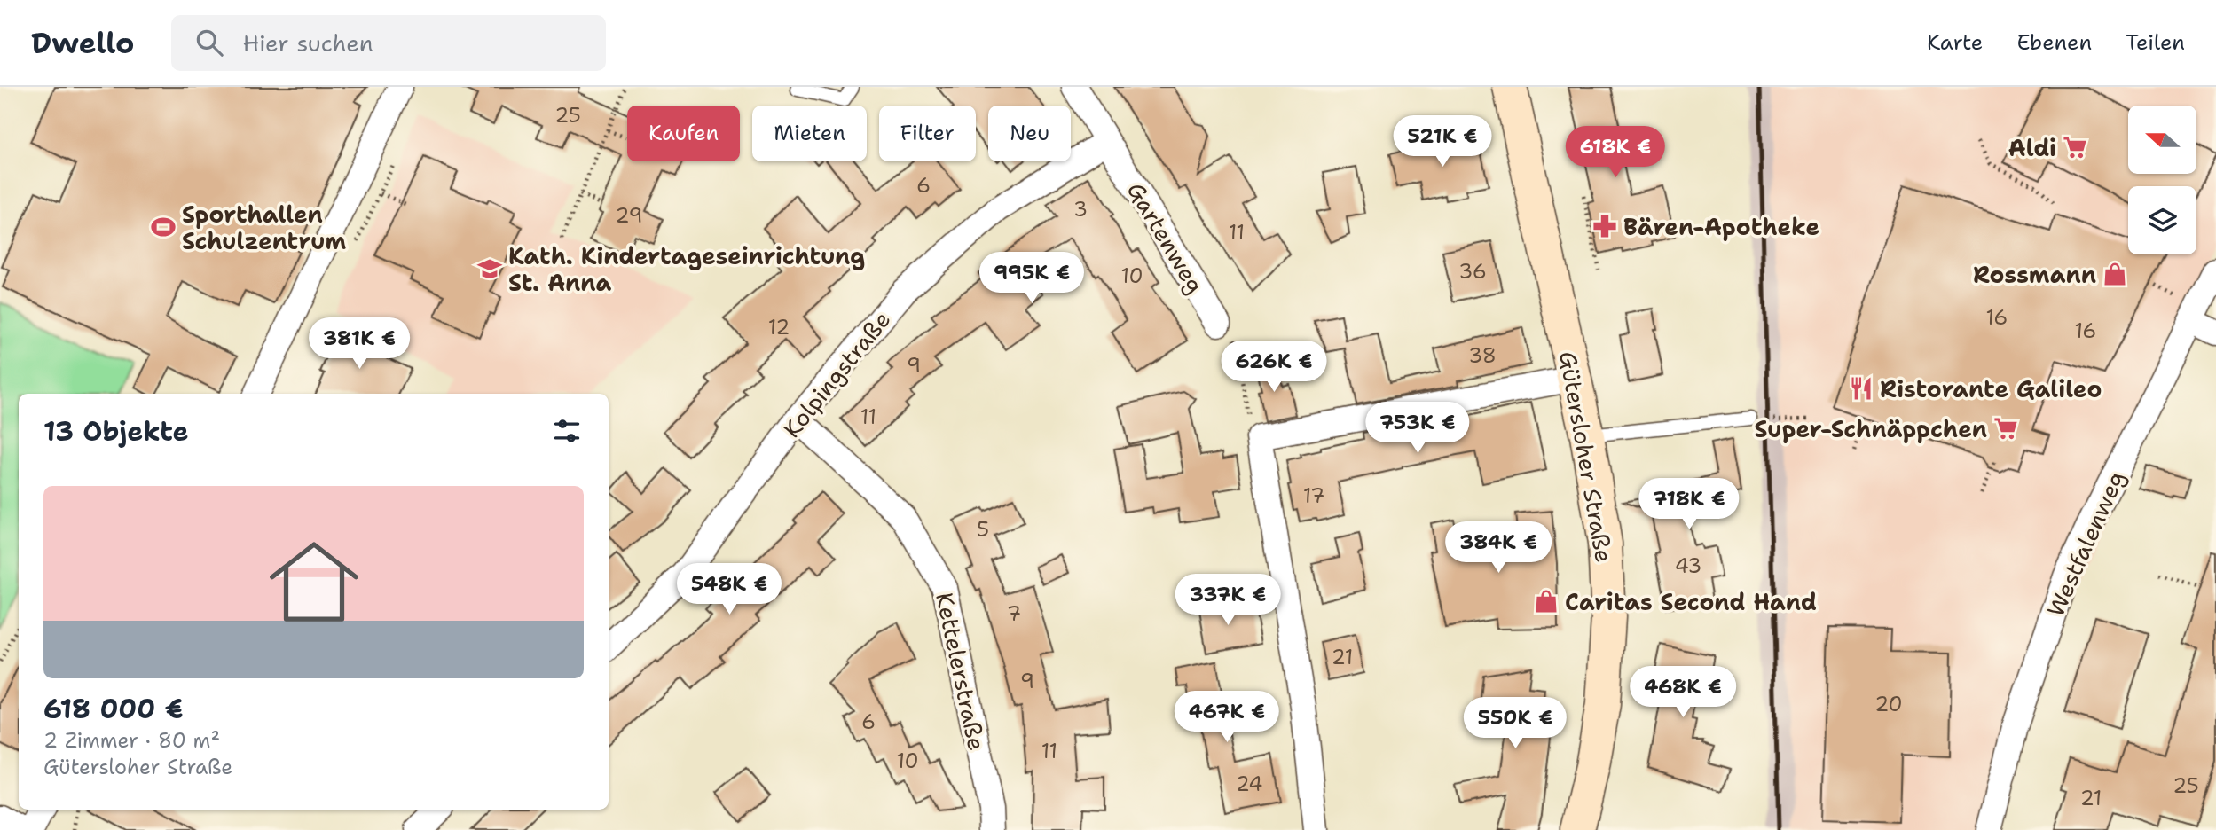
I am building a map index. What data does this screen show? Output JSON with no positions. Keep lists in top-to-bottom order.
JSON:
{
  "streets": {
    "main road": ["Gütersloher Straße"],
    "street": [
      "Gartenweg",
      "Kolpingstraße",
      "Westfalenweg",
      "Kettelerstraße"
    ]
  },
  "crossings": [
    ["Gartenweg", "Kolpingstraße"],
    ["Kolpingstraße", "Kettelerstraße"]
  ],
  "places": {
    "supermarket": ["Aldi", "Super-Schnäppchen"],
    "pharmacy": ["Bären-Apotheke"],
    "sports": ["Sporthallen Schulzentrum"],
    "school or university": ["Kath. Kindertageseinrichtung St. Anna"],
    "shop": ["Rossmann", "Caritas Second Hand"],
    "restaurant": ["Ristorante Galileo"]
  },
  "house_numbers": [
    "25",
    "6",
    "3",
    "29",
    "11",
    "36",
    "10",
    "16",
    "12",
    "16",
    "38",
    "9",
    "11",
    "17",
    "5",
    "43",
    "7",
    "21",
    "9",
    "20",
    "6",
    "11",
    "10",
    "24",
    "25",
    "21"
  ],
  "north": "left",
  "page": {
    "header": "Dwello",
    "search": "Hier suchen",
    "nav": ["Karte", "Ebenen", "Teilen"],
    "chip": [
      "Kaufen",
      "Mieten",
      "Filter",
      "Neu"
    ],
    "price": [
      "521K €",
      "618K €",
      "995K €",
      "381K €",
      "626K €",
      "753K €",
      "718K €",
      "384K €",
      "548K €",
      "337K €",
      "468K €",
      "467K €",
      "550K €"
    ],
    "heading": "13 Objekte",
    "list": [
      {
        "name": "618 000 €",
        "note": "2 Zimmer · 80 m² · Gütersloher Straße"
      }
    ]
  }
}
